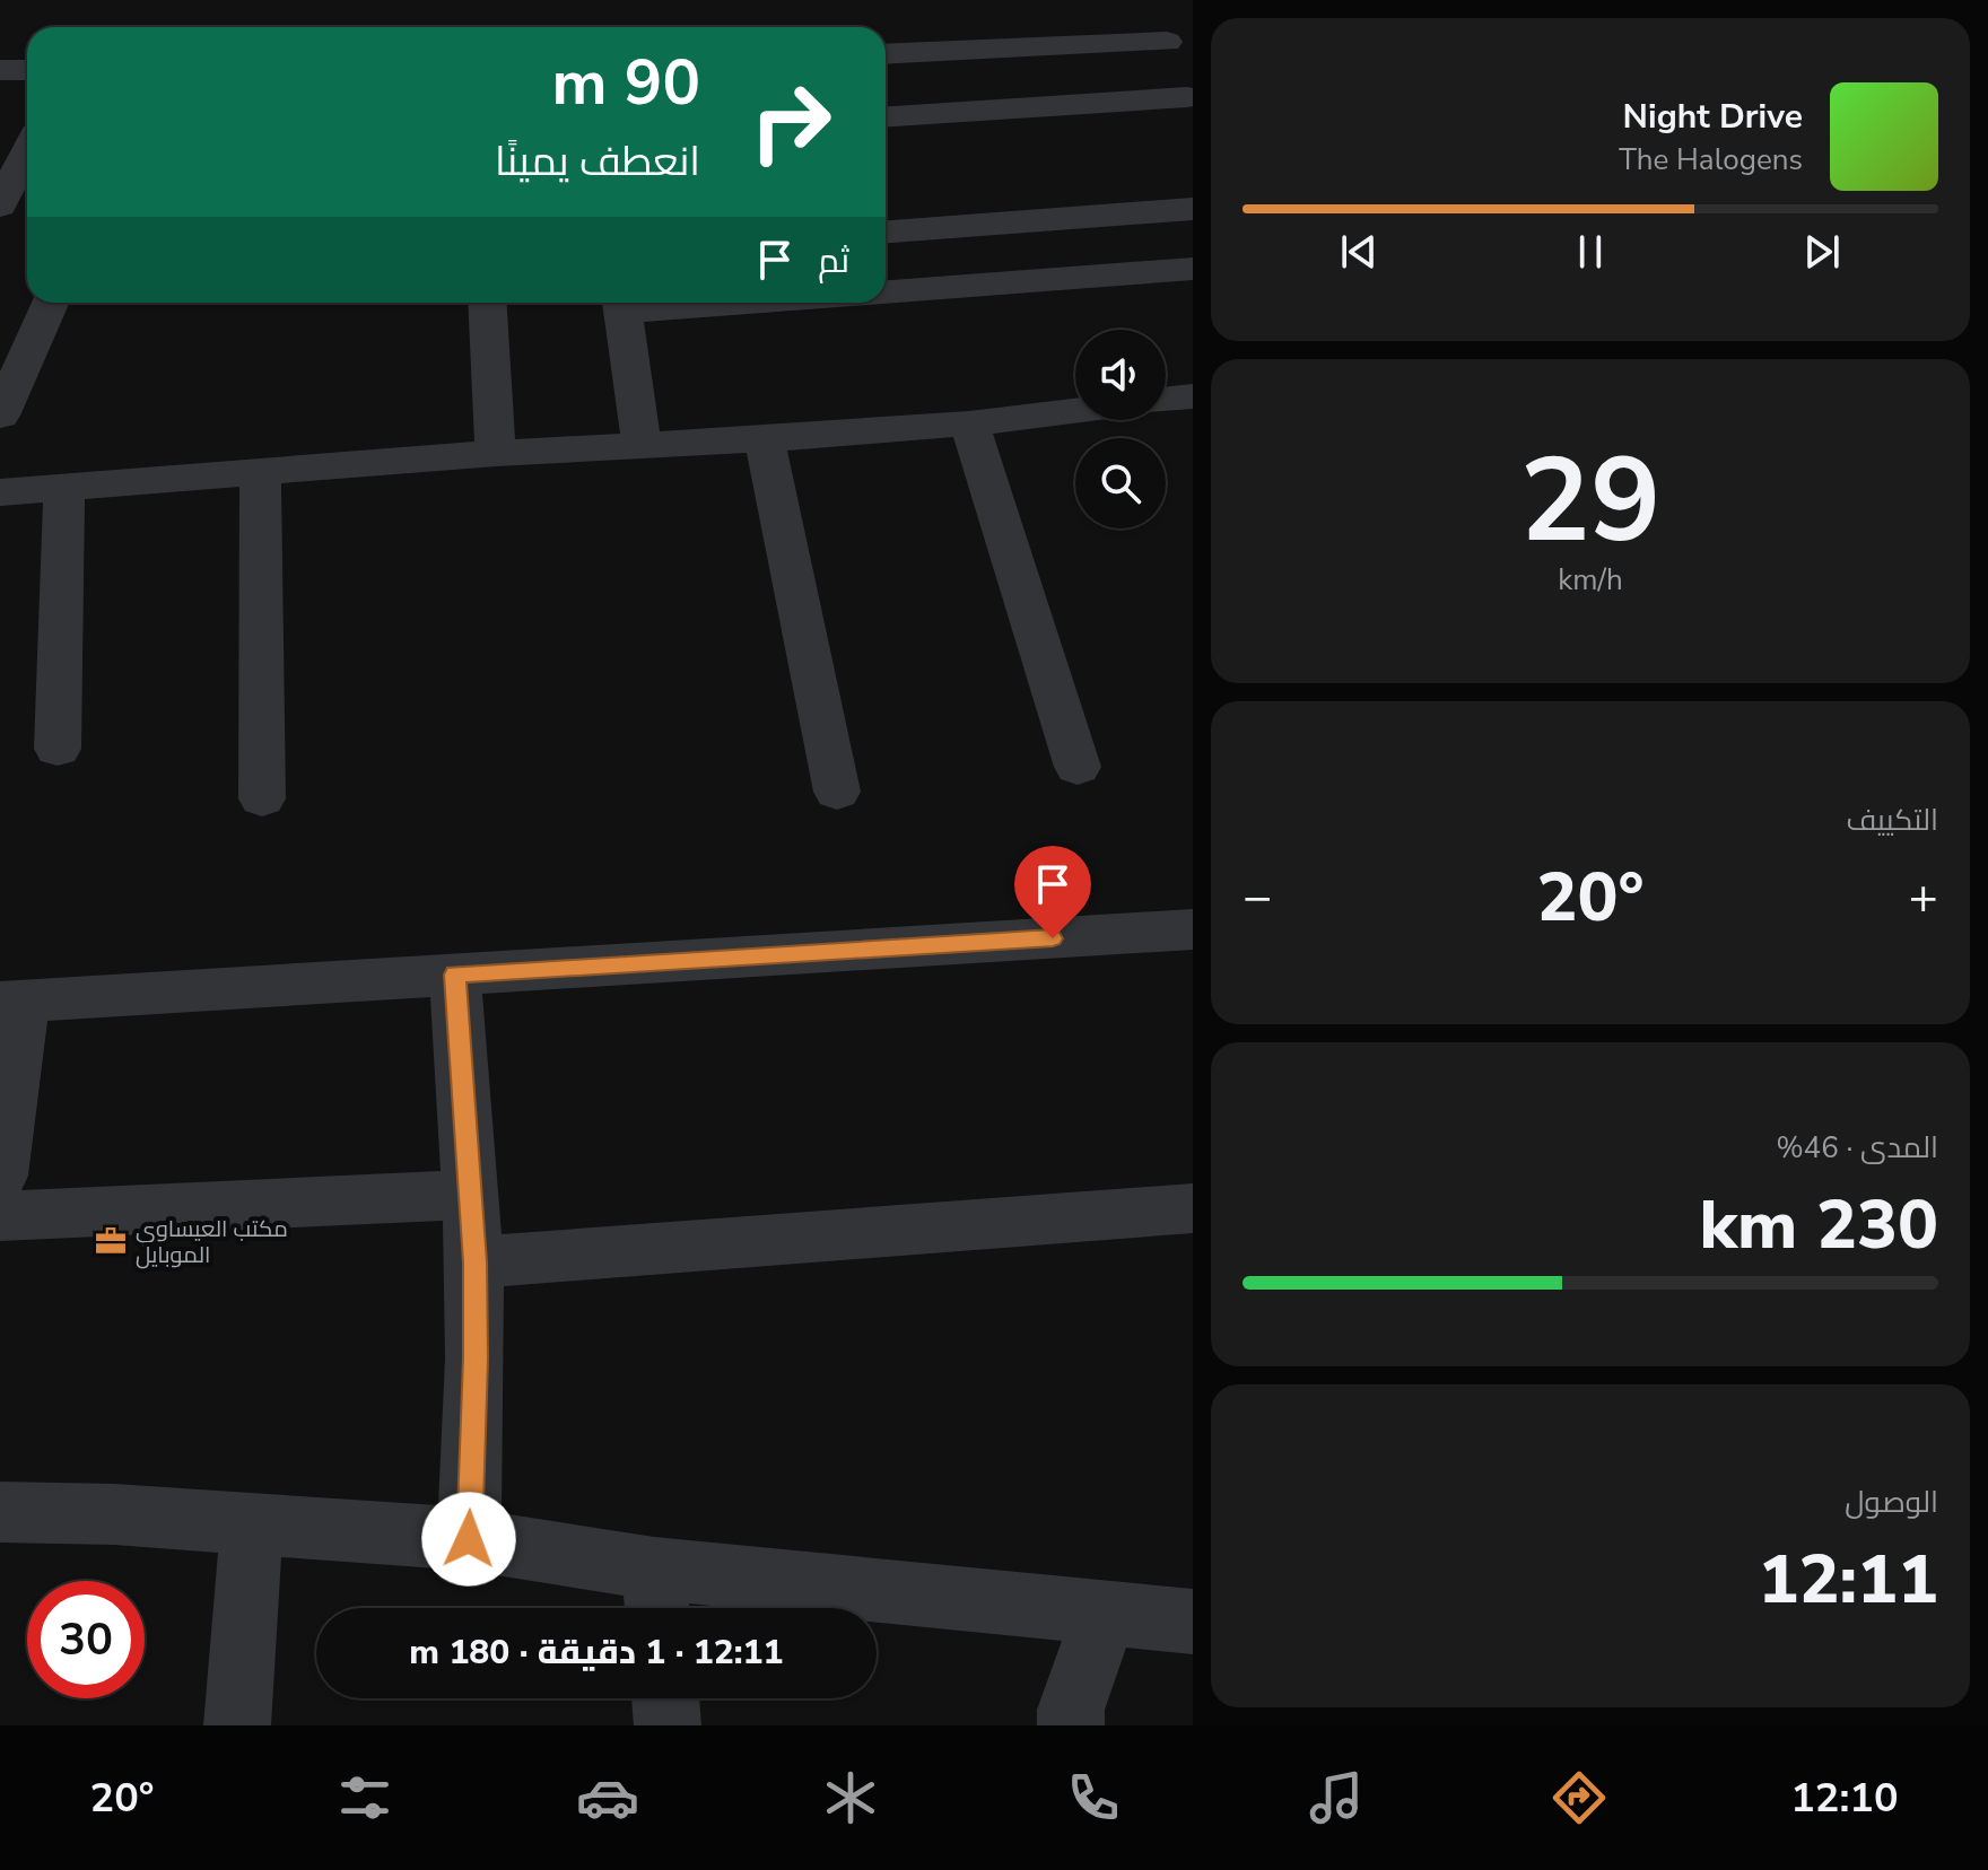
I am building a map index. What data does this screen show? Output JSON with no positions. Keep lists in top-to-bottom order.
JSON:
{
  "places": {
    "office": ["مكتب العيساوي الموبايل"]
  },
  "page": {
    "turn": ["90 m", "انعطف يمينًا"],
    "song": ["Night Drive", "The Halogens"],
    "then": "ثم",
    "tile": [
      ["29", "km/h"],
      "التكييف",
      ["المدى · 46%", "230 km"],
      ["الوصول", "12:11"]
    ],
    "heat": ["−", "20°", "+"],
    "limit": "30",
    "trip": "12:11 · 1 دقيقة · 180 m",
    "tabs": ["12:10", "20°"]
  }
}
